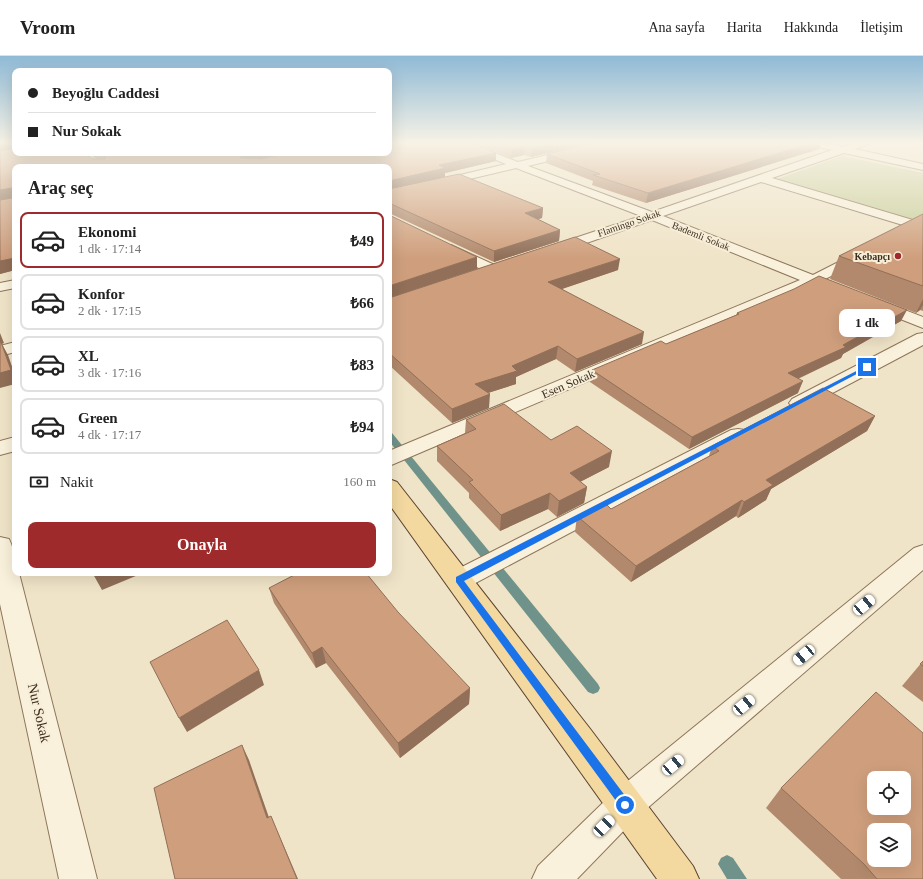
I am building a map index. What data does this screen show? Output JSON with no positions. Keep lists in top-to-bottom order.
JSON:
{
  "streets": {
    "street": [
      "Flamingo Sokak",
      "Bademli Sokak",
      "Esen Sokak",
      "Nur Sokak"
    ]
  },
  "crossings": [
    ["Flamingo Sokak", "Bademli Sokak"],
    ["Bademli Sokak", "Esen Sokak"]
  ],
  "places": ["Kebapçı"],
  "page": {
    "header": "Vroom",
    "nav": [
      "Ana sayfa",
      "Harita",
      "Hakkında",
      "İletişim"
    ],
    "banner": ["Beyoğlu Caddesi", "Nur Sokak"],
    "heading": "Araç seç",
    "list": [
      {
        "name": "Ekonomi",
        "note": "1 dk · 17:14",
        "value": "₺49"
      },
      {
        "name": "Konfor",
        "note": "2 dk · 17:15",
        "value": "₺66"
      },
      {
        "name": "XL",
        "note": "3 dk · 17:16",
        "value": "₺83"
      },
      {
        "name": "Green",
        "note": "4 dk · 17:17",
        "value": "₺94"
      }
    ],
    "bubble": "1 dk",
    "pay": ["Nakit", "160 m"],
    "buttons": "Onayla"
  }
}
